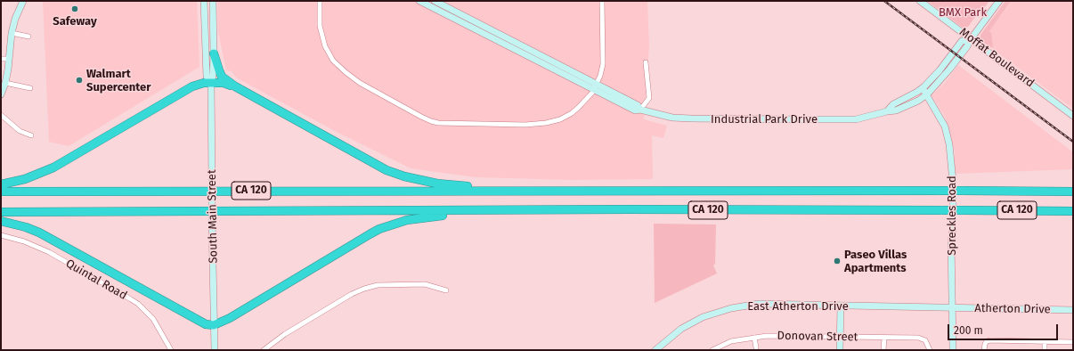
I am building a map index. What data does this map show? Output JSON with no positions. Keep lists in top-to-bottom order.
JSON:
{
  "streets": {
    "highway": ["CA 120"],
    "street": [
      "Moffat Boulevard",
      "Industrial Park Drive",
      "Spreckles Road",
      "South Main Street",
      "Quintal Road",
      "East Atherton Drive",
      "Atherton Drive",
      "Donovan Street"
    ]
  },
  "crossings": [
    ["Moffat Boulevard", "Industrial Park Drive"],
    ["Industrial Park Drive", "Spreckles Road"],
    ["Spreckles Road", "East Atherton Drive"],
    ["Spreckles Road", "Atherton Drive"],
    ["East Atherton Drive", "Atherton Drive"]
  ],
  "parks": ["BMX Park"],
  "places": ["Safeway", "Walmart Supercenter", "Paseo Villas Apartments"],
  "scale_bar": "200 m"
}
